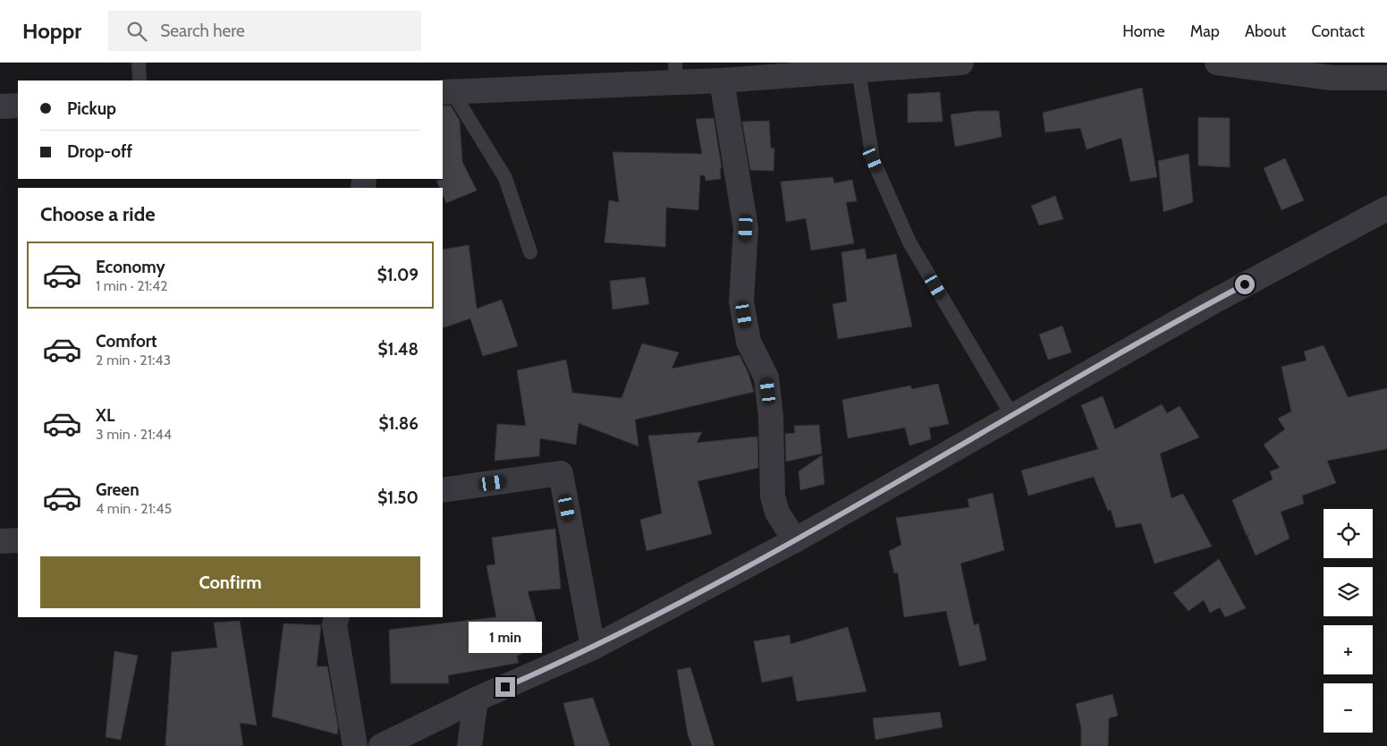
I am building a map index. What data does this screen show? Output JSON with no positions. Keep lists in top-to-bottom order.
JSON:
{
  "page": {
    "header": "Hoppr",
    "search": "Search here",
    "nav": [
      "Home",
      "Map",
      "About",
      "Contact"
    ],
    "banner": ["Pickup", "Drop-off"],
    "heading": "Choose a ride",
    "list": [
      {
        "name": "Economy",
        "note": "1 min · 21:42",
        "value": "$1.09"
      },
      {
        "name": "Comfort",
        "note": "2 min · 21:43",
        "value": "$1.48"
      },
      {
        "name": "XL",
        "note": "3 min · 21:44",
        "value": "$1.86"
      },
      {
        "name": "Green",
        "note": "4 min · 21:45",
        "value": "$1.50"
      }
    ],
    "map_buttons": ["+", "−"],
    "buttons": "Confirm",
    "bubble": "1 min"
  }
}
